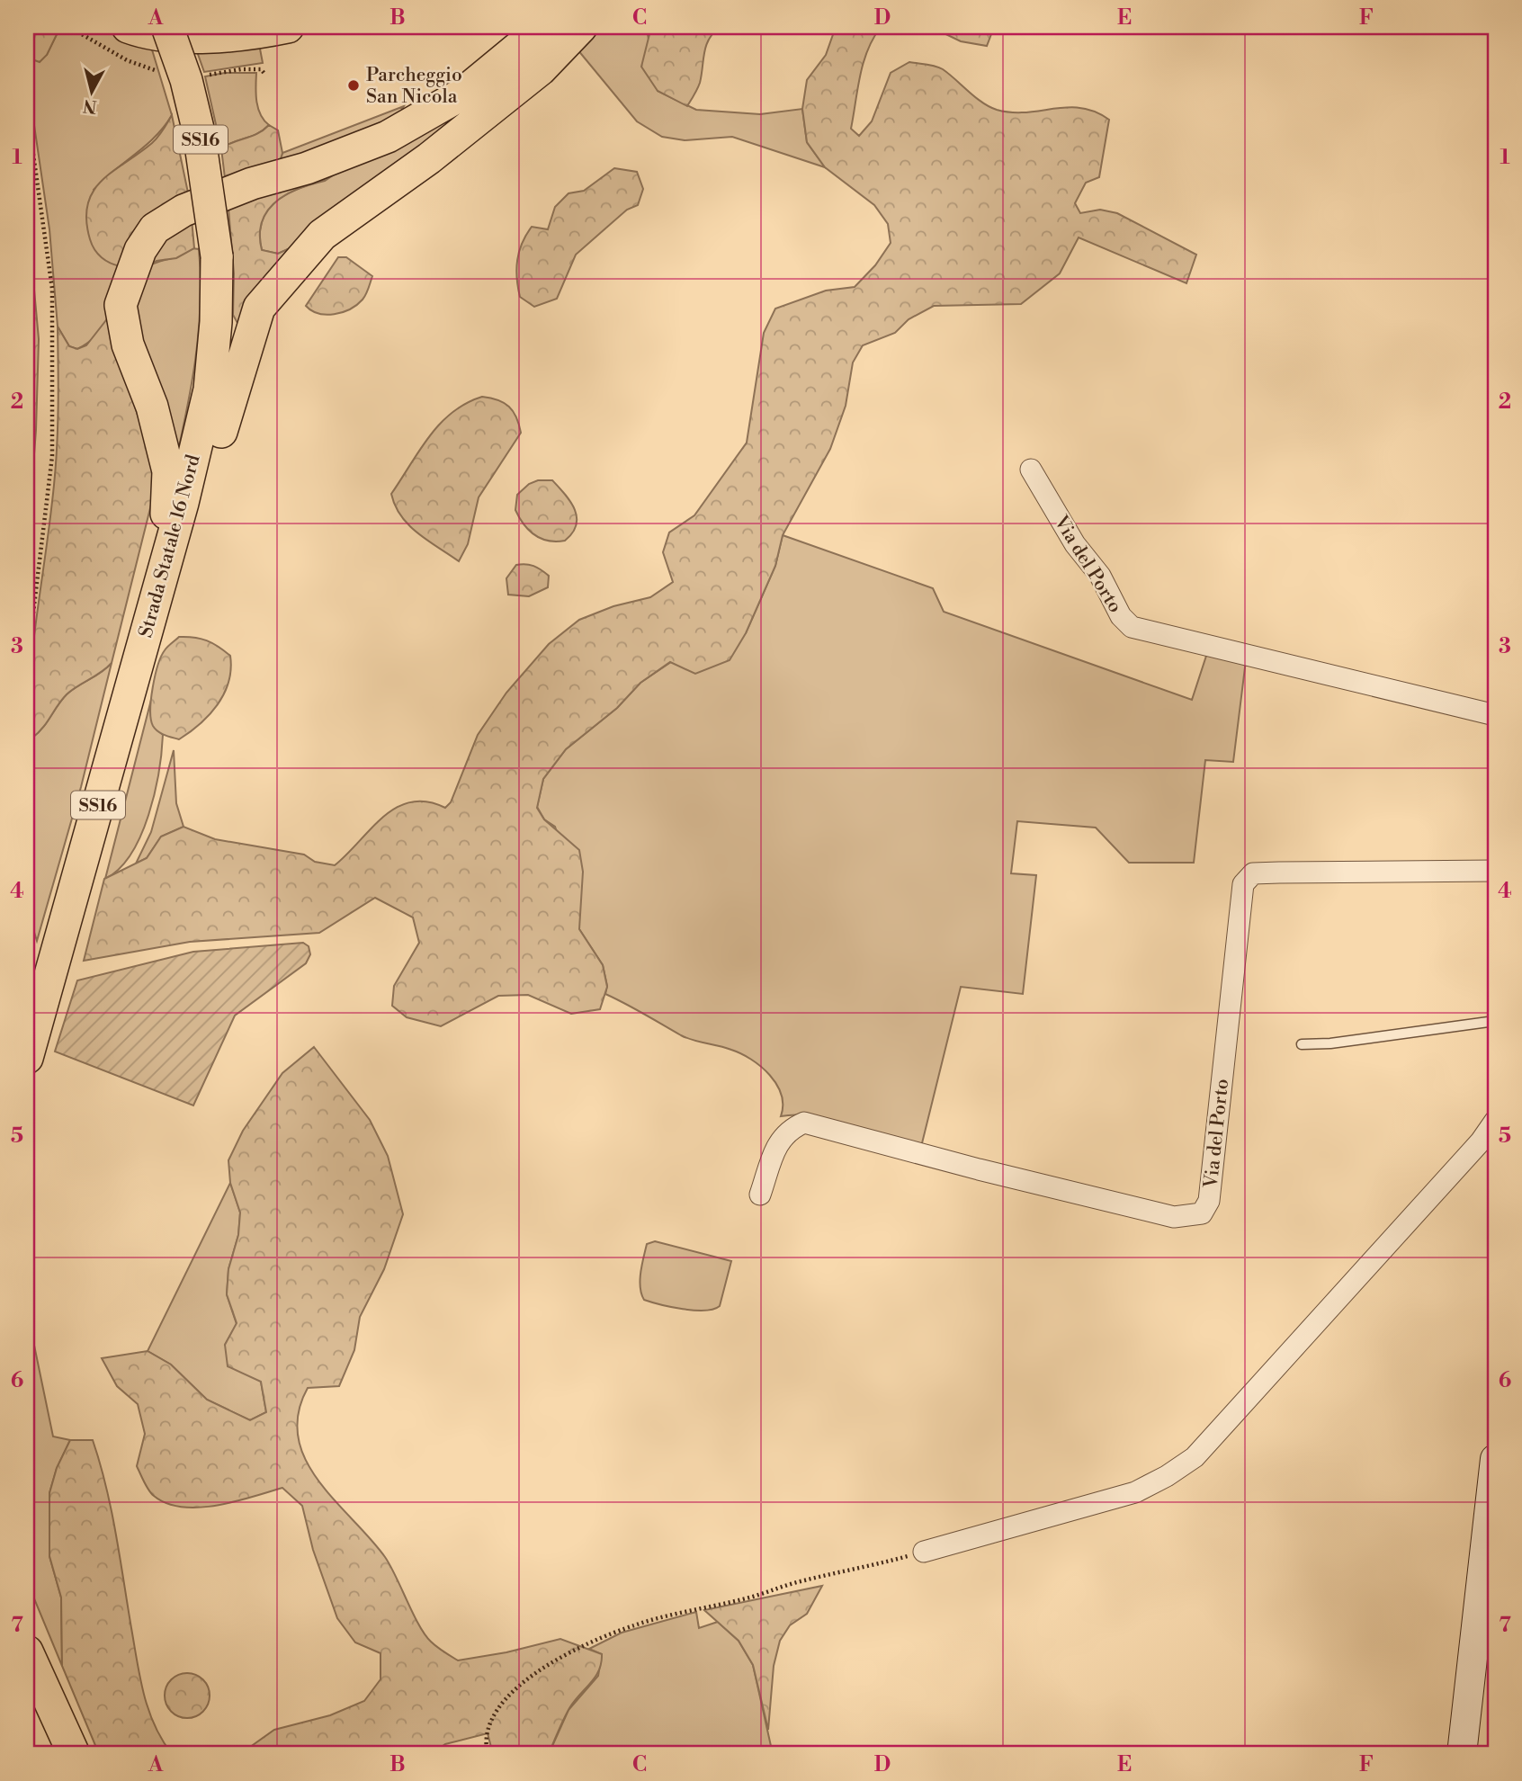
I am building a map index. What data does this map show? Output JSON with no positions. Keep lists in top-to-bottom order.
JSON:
{
  "streets": {
    "main road": ["SS16", "Strada Statale 16 Nord"],
    "street": ["Via del Porto"]
  },
  "places": ["Parcheggio San Nicola"],
  "north": "bottom",
  "grid": {
    "columns": [
      "A",
      "B",
      "C",
      "D",
      "E",
      "F"
    ],
    "rows": [
      "1",
      "2",
      "3",
      "4",
      "5",
      "6",
      "7"
    ]
  }
}
